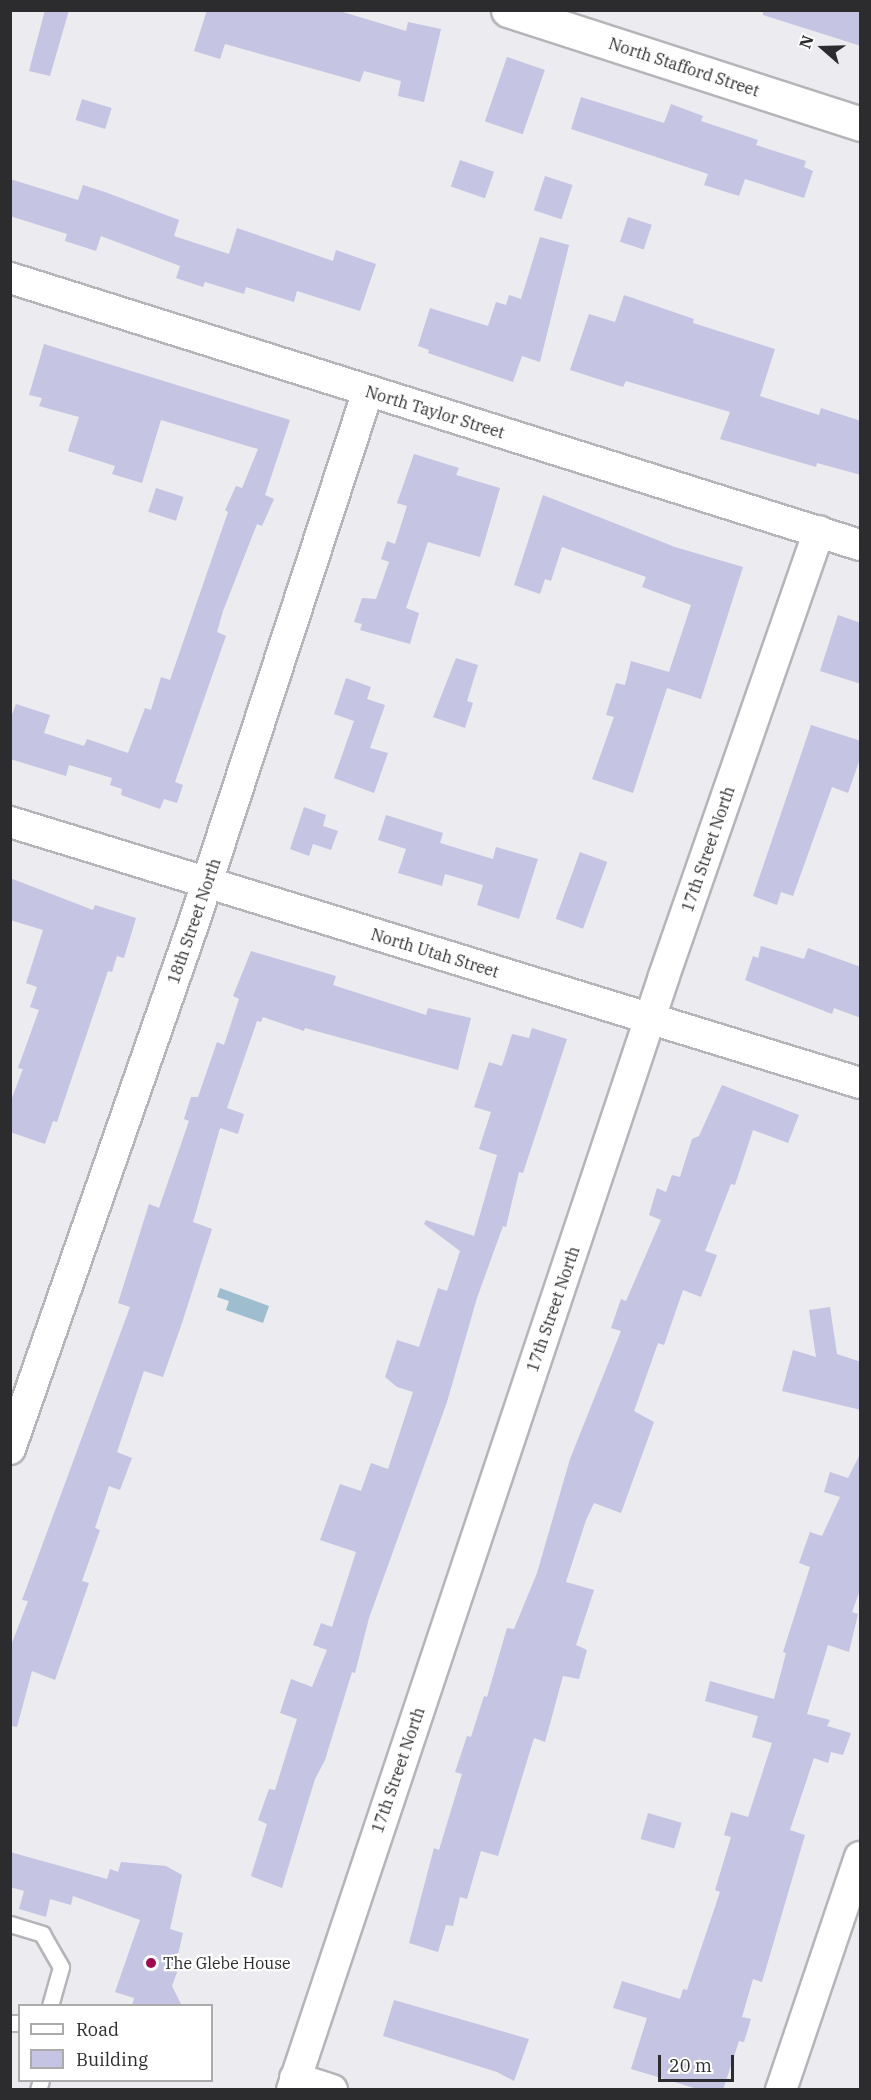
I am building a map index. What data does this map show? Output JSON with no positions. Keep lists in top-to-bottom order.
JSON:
{
  "streets": {
    "street": [
      "North Stafford Street",
      "North Taylor Street",
      "17th Street North",
      "18th Street North",
      "North Utah Street"
    ]
  },
  "crossings": [
    ["North Taylor Street", "17th Street North"],
    ["North Taylor Street", "18th Street North"],
    ["17th Street North", "North Utah Street"],
    ["18th Street North", "North Utah Street"]
  ],
  "places": ["The Glebe House"],
  "legend": ["Road", "Building"],
  "scale_bar": "20 m",
  "north": "left"
}
